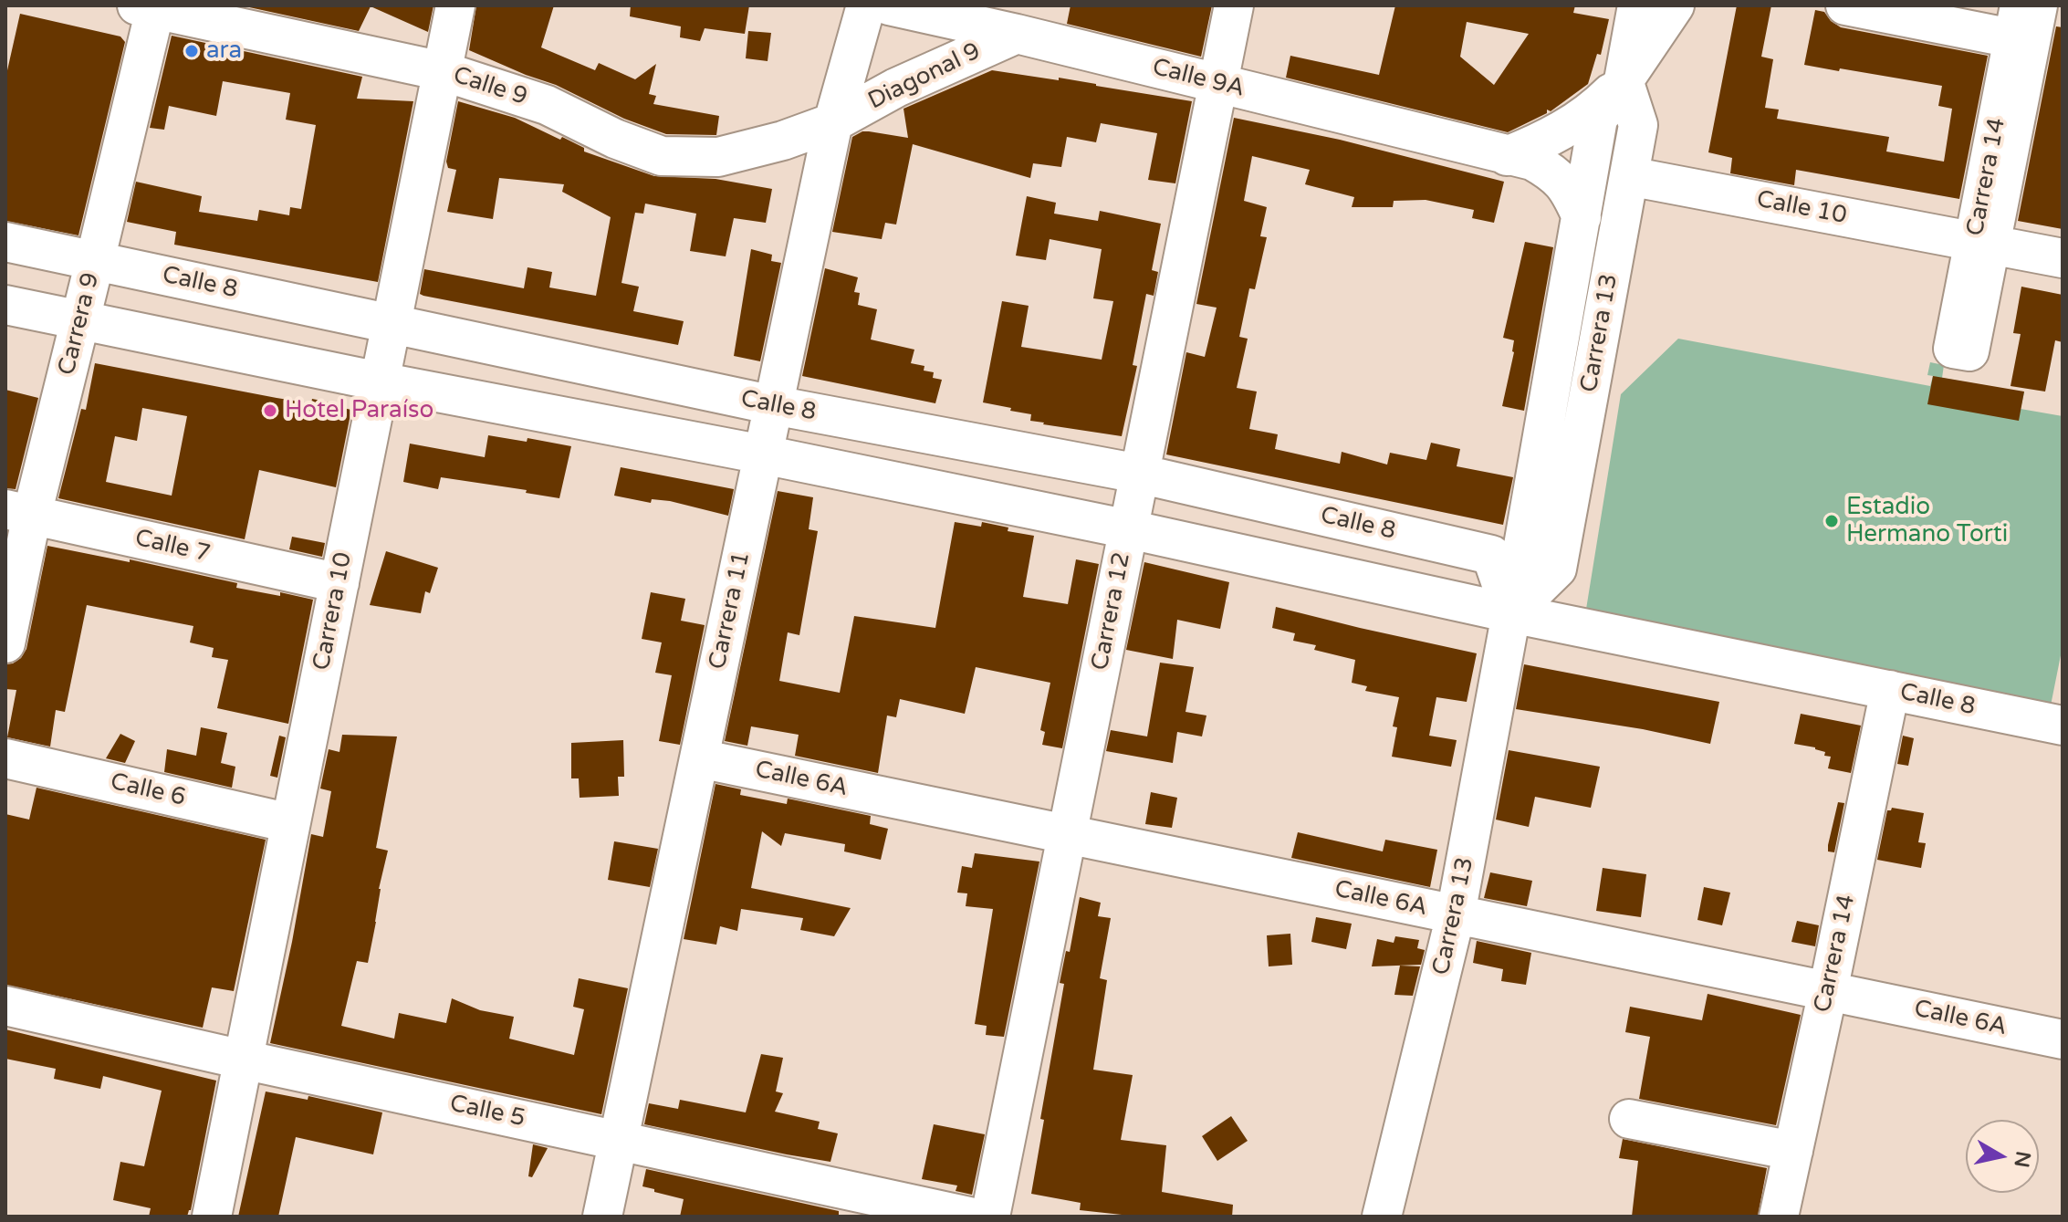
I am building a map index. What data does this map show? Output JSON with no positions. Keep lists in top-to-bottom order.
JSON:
{
  "streets": {
    "street": [
      "Diagonal 9",
      "Calle 9A",
      "Calle 9",
      "Carrera 14",
      "Calle 10",
      "Calle 8",
      "Carrera 9",
      "Carrera 13",
      "Calle 7",
      "Carrera 11",
      "Carrera 10",
      "Carrera 12",
      "Calle 6A",
      "Calle 6",
      "Calle 5"
    ]
  },
  "crossings": [
    ["Diagonal 9", "Calle 9A"],
    ["Diagonal 9", "Calle 9"],
    ["Diagonal 9", "Carrera 11"],
    ["Calle 9A", "Carrera 13"],
    ["Calle 9A", "Carrera 12"],
    ["Calle 9", "Carrera 9"],
    ["Calle 9", "Carrera 11"],
    ["Calle 9", "Carrera 10"],
    ["Carrera 14", "Calle 10"],
    ["Carrera 14", "Calle 8"],
    ["Carrera 14", "Calle 6A"],
    ["Calle 10", "Carrera 13"],
    ["Calle 8", "Carrera 9"],
    ["Calle 8", "Carrera 13"],
    ["Calle 8", "Carrera 11"],
    ["Calle 8", "Carrera 10"],
    ["Calle 8", "Carrera 12"],
    ["Carrera 9", "Calle 7"],
    ["Carrera 13", "Calle 6A"],
    ["Calle 7", "Carrera 10"],
    ["Carrera 11", "Calle 6A"],
    ["Carrera 11", "Calle 5"],
    ["Carrera 10", "Calle 6"],
    ["Carrera 10", "Calle 5"],
    ["Carrera 12", "Calle 6A"]
  ],
  "places": ["ara", "Hotel Paraíso", "Estadio Hermano Torti"],
  "north": "right"
}
